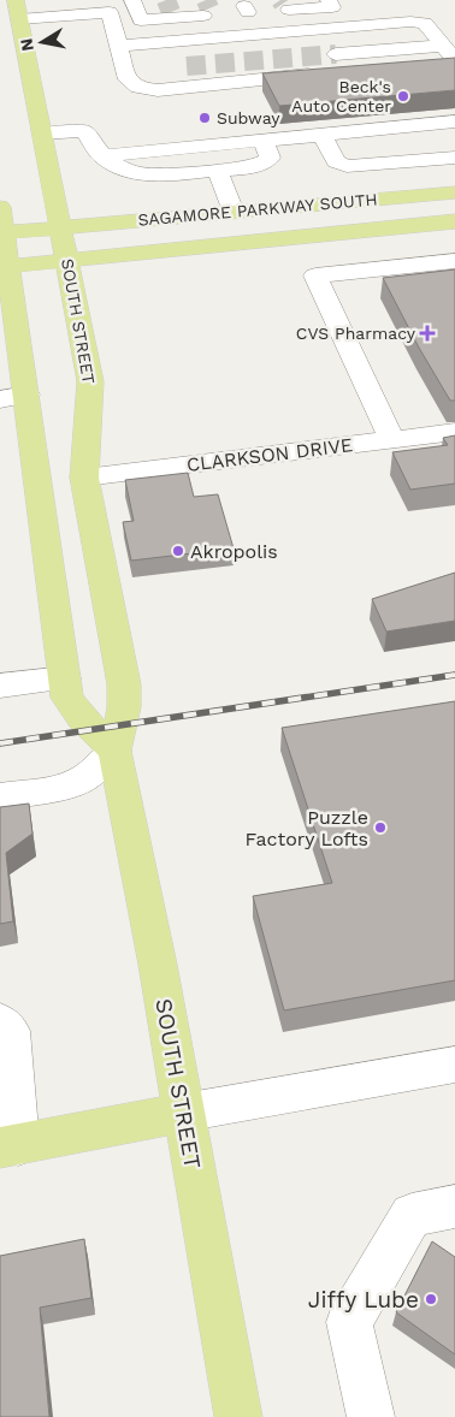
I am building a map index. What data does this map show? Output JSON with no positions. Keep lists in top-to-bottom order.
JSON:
{
  "streets": {
    "main road": ["SAGAMORE PARKWAY SOUTH", "SOUTH STREET"],
    "street": ["CLARKSON DRIVE"]
  },
  "crossings": [
    ["SAGAMORE PARKWAY SOUTH", "SOUTH STREET"],
    ["SOUTH STREET", "CLARKSON DRIVE"]
  ],
  "places": {
    "other": [
      "Beck's Auto Center",
      "Subway",
      "Akropolis",
      "Puzzle Factory Lofts",
      "Jiffy Lube"
    ],
    "health": ["CVS Pharmacy"]
  },
  "north": "left"
}
